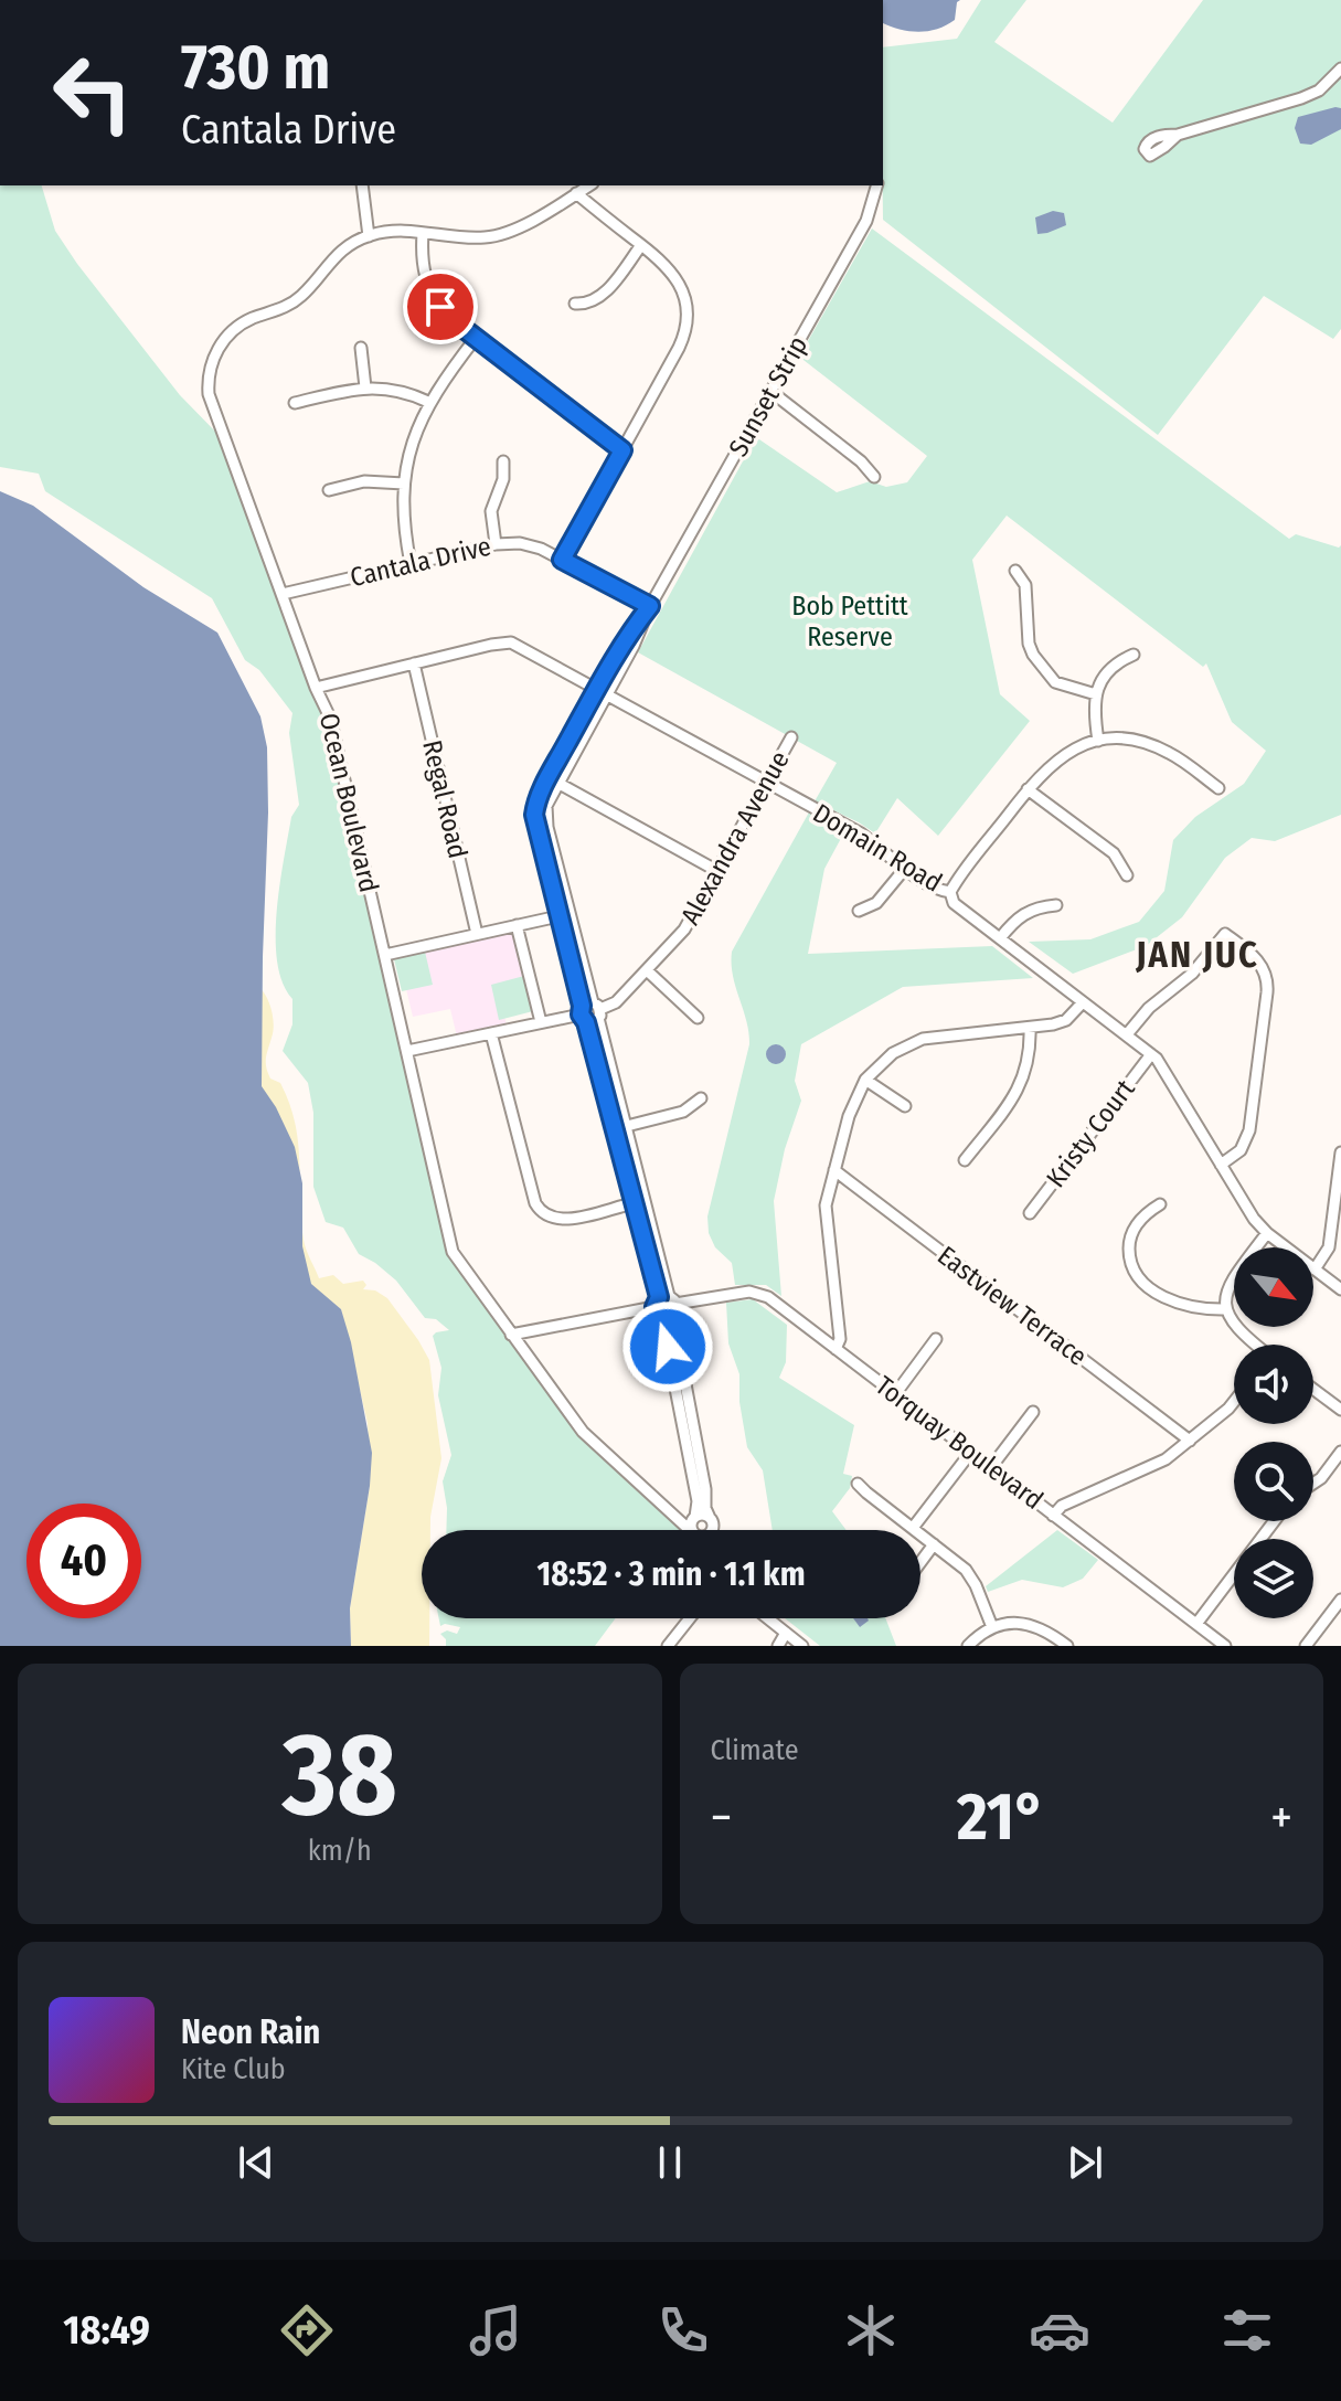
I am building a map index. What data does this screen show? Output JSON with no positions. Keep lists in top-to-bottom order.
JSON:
{
  "streets": {
    "street": [
      "Sunset Strip",
      "Cantala Drive",
      "Regal Road",
      "Ocean Boulevard",
      "Alexandra Avenue",
      "Domain Road",
      "Kristy Court",
      "Eastview Terrace",
      "Torquay Boulevard"
    ]
  },
  "crossings": [
    ["Sunset Strip", "Cantala Drive"],
    ["Sunset Strip", "Ocean Boulevard"],
    ["Sunset Strip", "Alexandra Avenue"],
    ["Sunset Strip", "Domain Road"],
    ["Sunset Strip", "Torquay Boulevard"],
    ["Cantala Drive", "Ocean Boulevard"],
    ["Regal Road", "Domain Road"],
    ["Ocean Boulevard", "Domain Road"],
    ["Ocean Boulevard", "Torquay Boulevard"],
    ["Alexandra Avenue", "Domain Road"],
    ["Domain Road", "Kristy Court"]
  ],
  "districts": ["JAN JUC"],
  "parks": ["Bob Pettitt Reserve"],
  "north": "bottom right",
  "page": {
    "turn": ["730 m", "Cantala Drive"],
    "limit": "40",
    "trip": "18:52 · 3 min · 1.1 km",
    "tile": [
      ["38", "km/h"],
      "Climate"
    ],
    "heat": ["−", "21°", "+"],
    "song": ["Neon Rain", "Kite Club"],
    "tabs": "18:49"
  }
}
